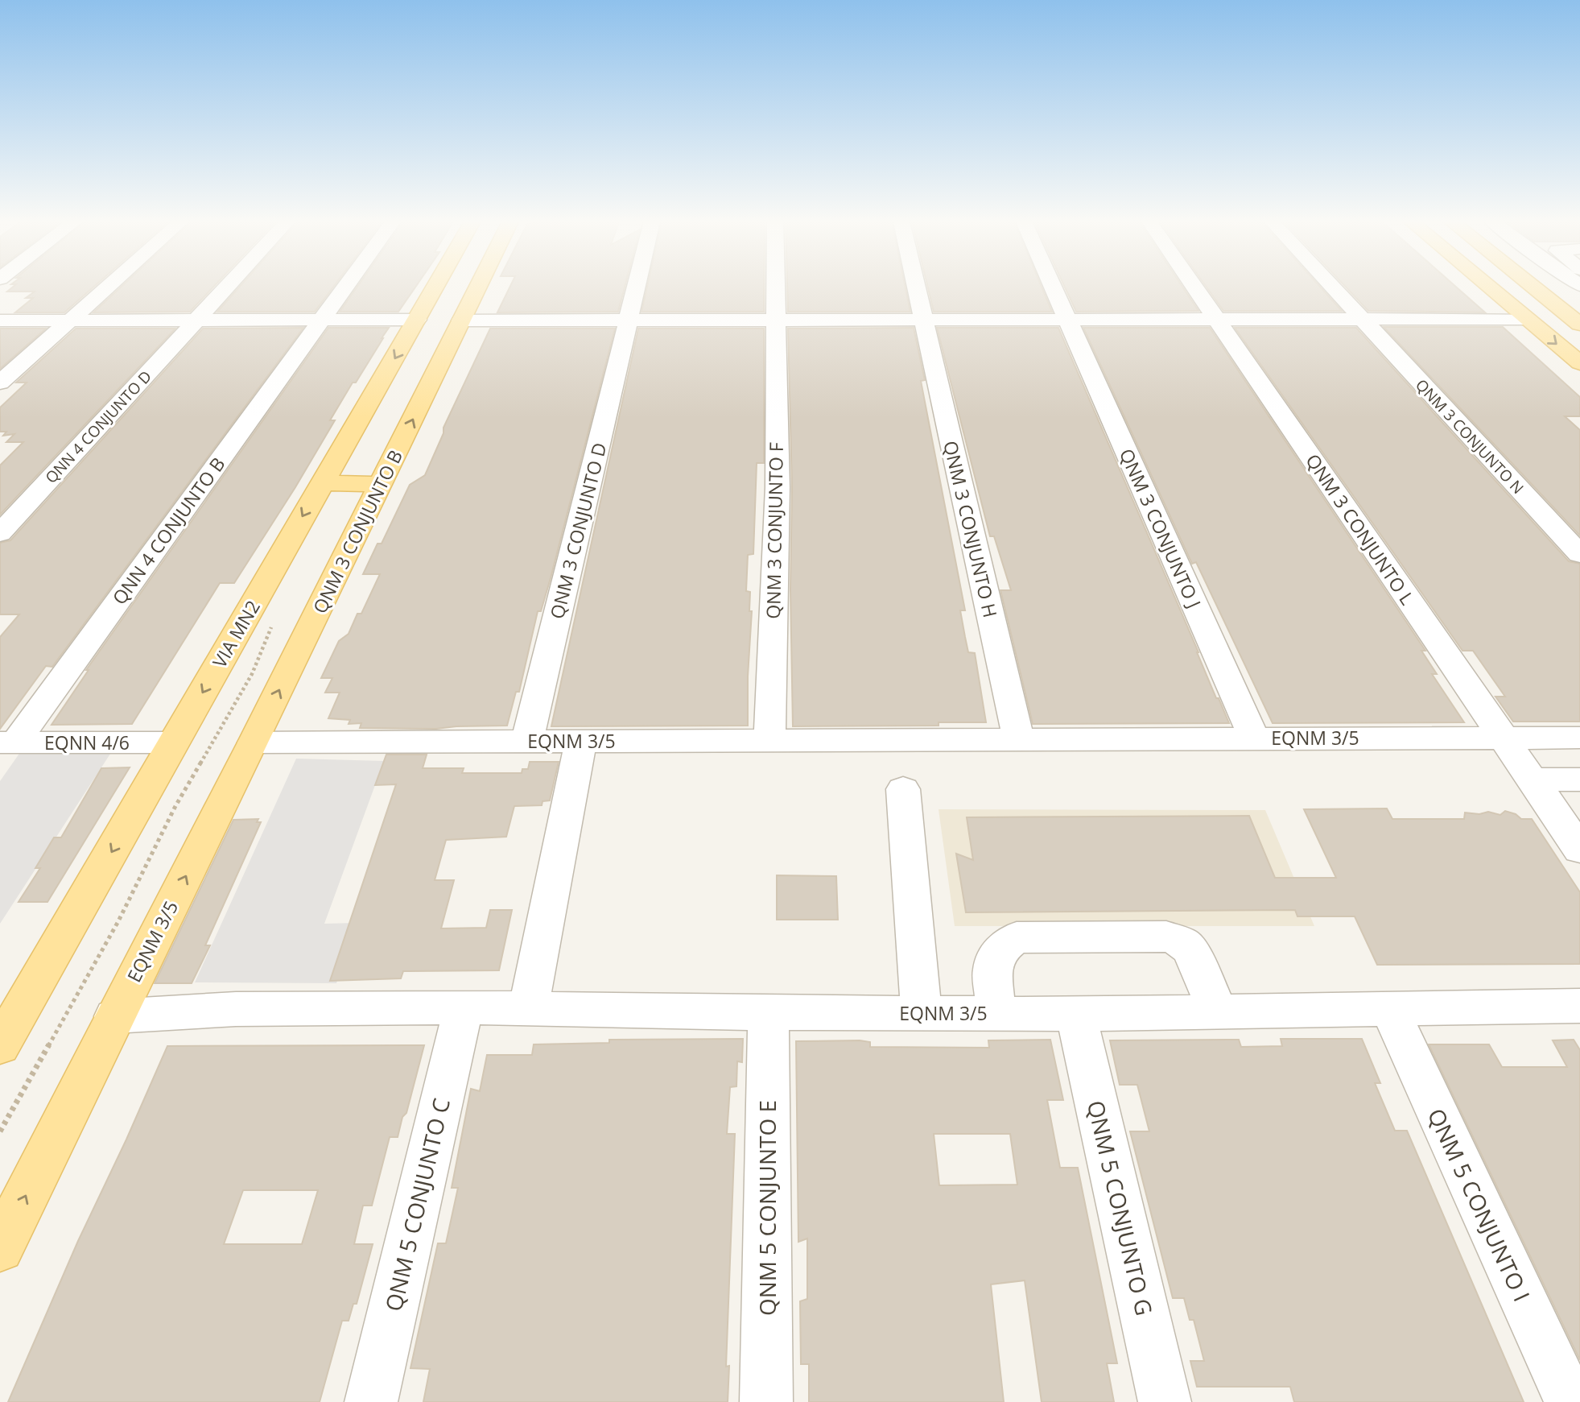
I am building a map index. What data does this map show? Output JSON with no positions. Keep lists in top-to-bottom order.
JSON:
{
  "streets": {
    "main road": ["QNM 3 CONJUNTO B", "VIA MN2", "EQNM 3/5"],
    "street": [
      "QNN 4 CONJUNTO D",
      "QNM 3 CONJUNTO N",
      "QNM 3 CONJUNTO J",
      "QNM 3 CONJUNTO H",
      "QNM 3 CONJUNTO L",
      "QNN 4 CONJUNTO B",
      "QNM 3 CONJUNTO D",
      "QNM 3 CONJUNTO F",
      "EQNN 4/6",
      "QNM 5 CONJUNTO C",
      "QNM 5 CONJUNTO I",
      "QNM 5 CONJUNTO E",
      "QNM 5 CONJUNTO G"
    ]
  },
  "crossings": [
    ["QNM 3 CONJUNTO J", "EQNM 3/5"],
    ["QNM 3 CONJUNTO H", "EQNM 3/5"],
    ["QNM 3 CONJUNTO L", "EQNM 3/5"],
    ["QNN 4 CONJUNTO B", "EQNN 4/6"],
    ["QNM 3 CONJUNTO D", "EQNM 3/5"],
    ["QNM 3 CONJUNTO F", "EQNM 3/5"],
    ["QNM 3 CONJUNTO B", "EQNM 3/5"],
    ["VIA MN2", "EQNN 4/6"],
    ["EQNM 3/5", "QNM 5 CONJUNTO C"],
    ["EQNM 3/5", "QNM 5 CONJUNTO I"],
    ["EQNM 3/5", "QNM 5 CONJUNTO E"],
    ["EQNM 3/5", "QNM 5 CONJUNTO G"]
  ],
  "one_way": ["QNM 3 CONJUNTO B", "VIA MN2"]
}
